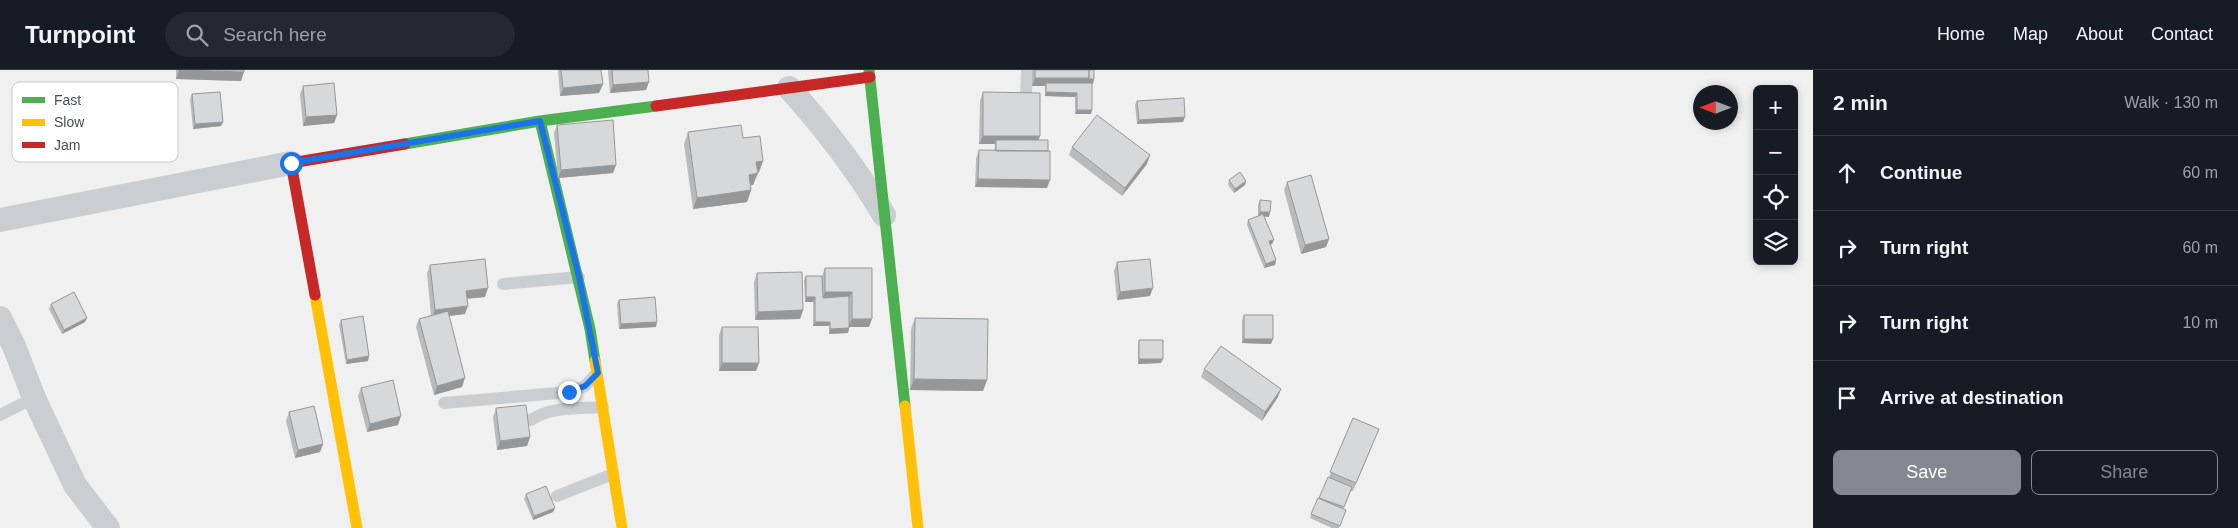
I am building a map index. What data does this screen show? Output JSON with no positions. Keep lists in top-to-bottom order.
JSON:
{
  "legend": ["Fast", "Slow", "Jam"],
  "north": "left",
  "page": {
    "header": "Turnpoint",
    "search": "Search here",
    "nav": [
      "Home",
      "Map",
      "About",
      "Contact"
    ],
    "heading": ["2 min", "Walk · 130 m"],
    "map_buttons": ["+", "−"],
    "list": [
      ["Continue", "60 m"],
      ["Turn right", "60 m"],
      ["Turn right", "10 m"],
      "Arrive at destination"
    ],
    "buttons": ["Save", "Share"]
  }
}
